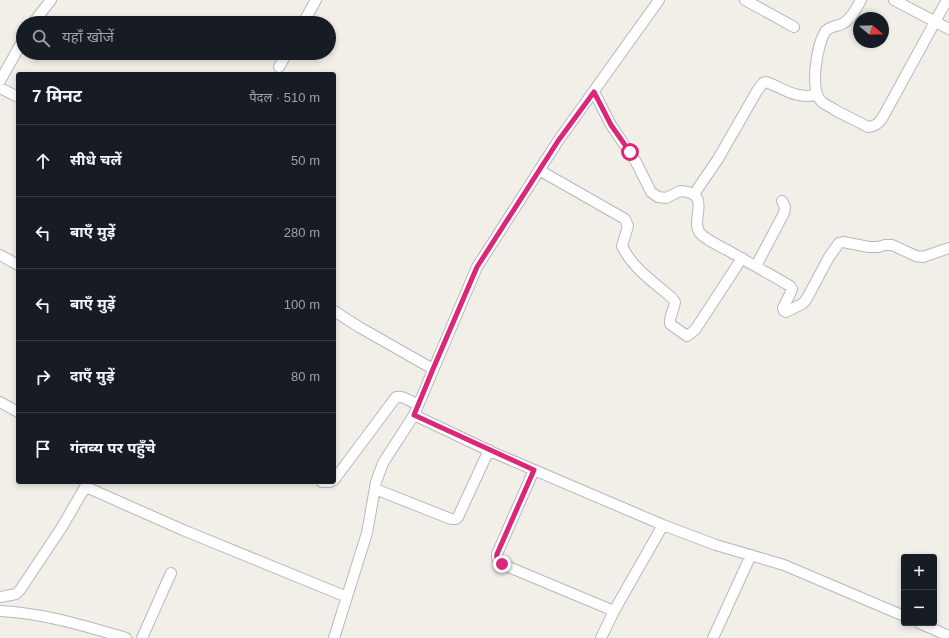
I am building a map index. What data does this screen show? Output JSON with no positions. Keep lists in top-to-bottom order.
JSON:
{
  "north": "right",
  "page": {
    "search": "यहाँ खोजें",
    "heading": ["7 मिनट", "पैदल · 510 m"],
    "list": [
      ["सीधे चलें", "50 m"],
      ["बाएँ मुड़ें", "280 m"],
      ["बाएँ मुड़ें", "100 m"],
      ["दाएँ मुड़ें", "80 m"],
      "गंतव्य पर पहुँचे"
    ],
    "map_buttons": ["+", "−"]
  }
}
